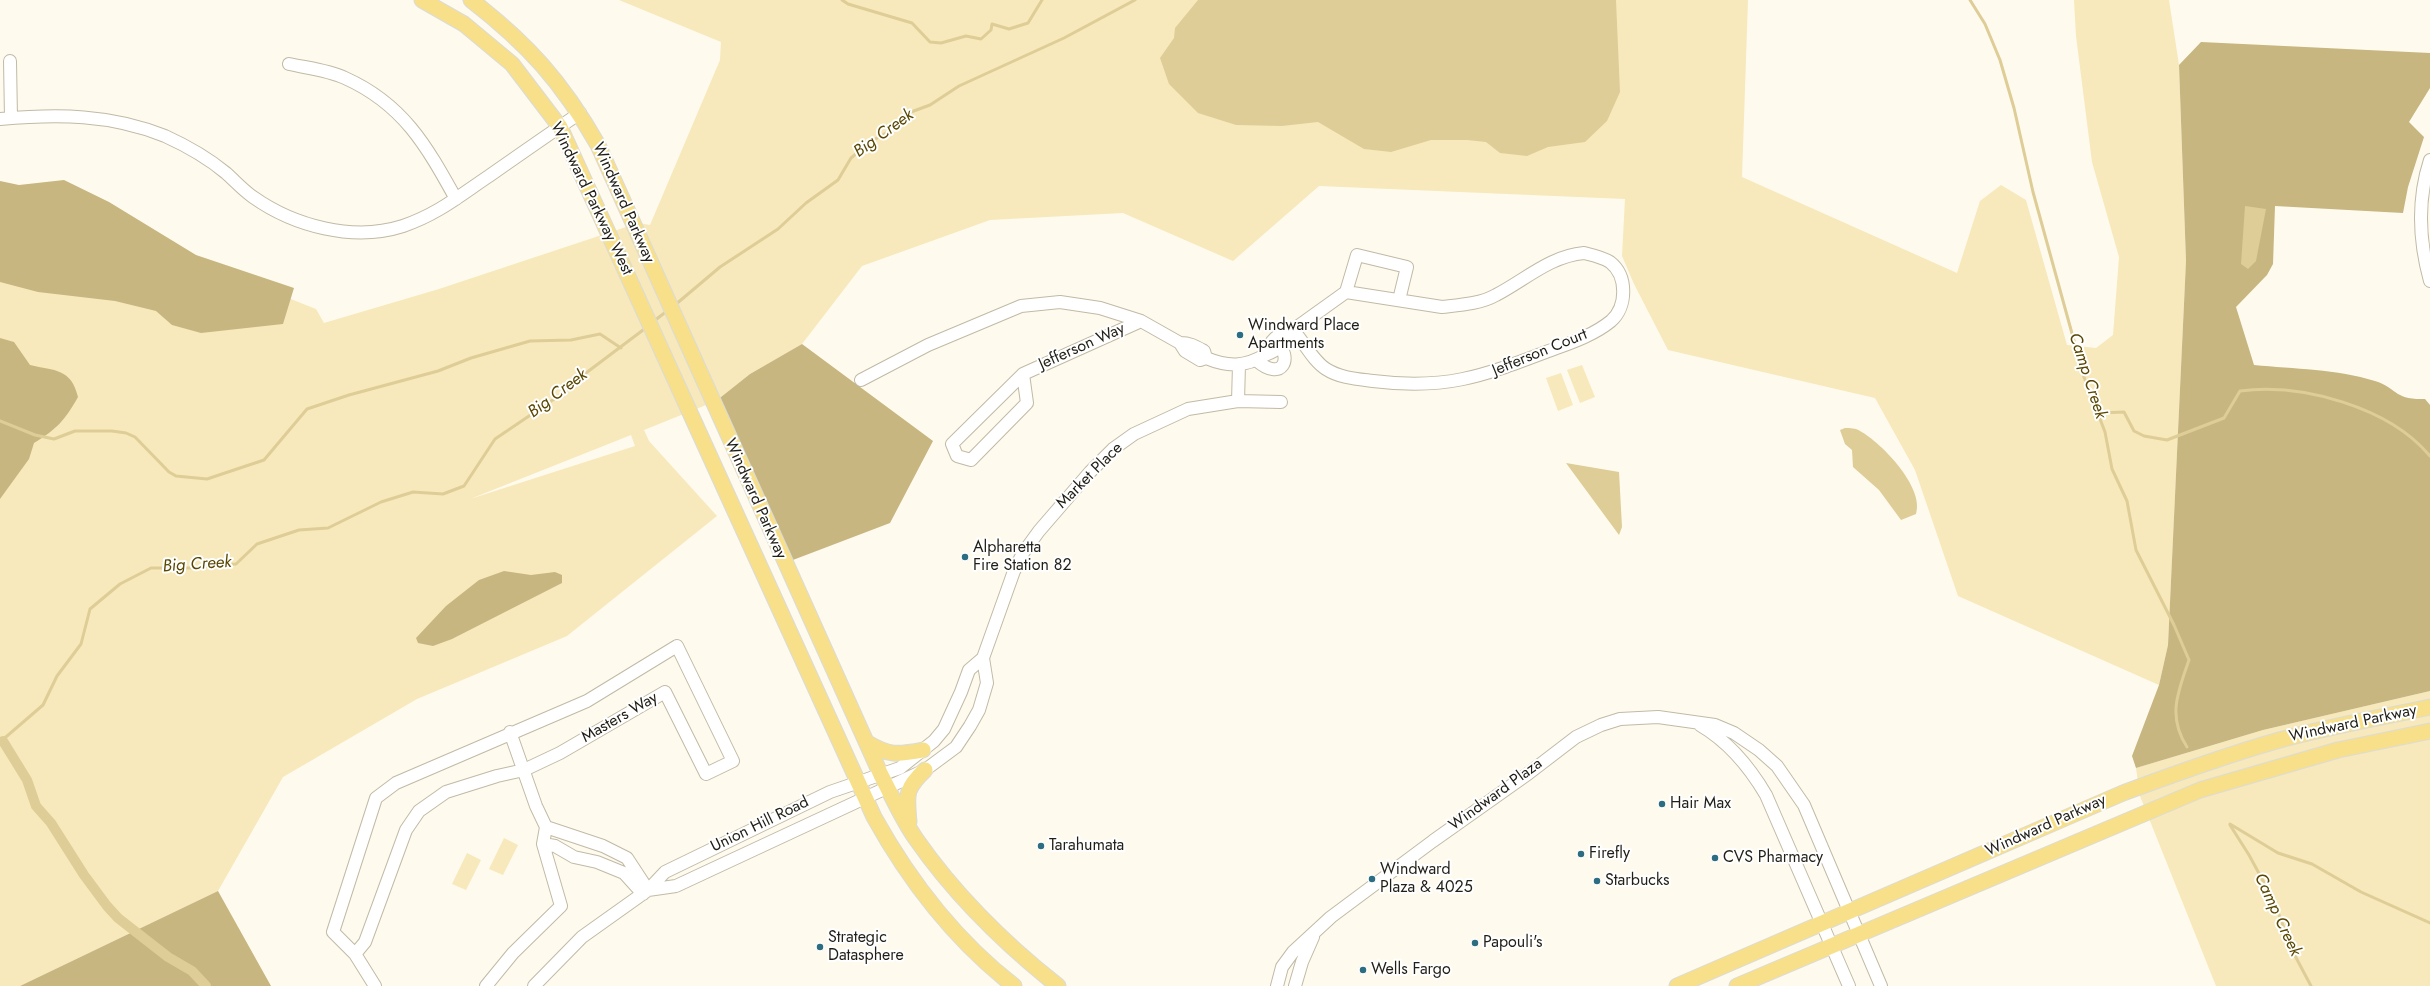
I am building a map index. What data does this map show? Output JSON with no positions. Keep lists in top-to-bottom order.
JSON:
{
  "streets": {
    "main road": ["Windward Parkway West", "Windward Parkway"],
    "street": [
      "Jefferson Way",
      "Jefferson Court",
      "Market Place",
      "Masters Way",
      "Windward Plaza",
      "Union Hill Road"
    ]
  },
  "crossings": [
    ["Windward Parkway West", "Windward Parkway"],
    ["Windward Parkway", "Market Place"],
    ["Windward Parkway", "Windward Plaza"],
    ["Windward Parkway", "Union Hill Road"],
    ["Market Place", "Union Hill Road"]
  ],
  "water": ["Big Creek", "Camp Creek"],
  "places": [
    "Windward Place Apartments",
    "Alpharetta Fire Station 82",
    "Hair Max",
    "Tarahumata",
    "Firefly",
    "CVS Pharmacy",
    "Windward Plaza & 4025",
    "Starbucks",
    "Papouli's",
    "Strategic Datasphere",
    "Wells Fargo"
  ]
}
